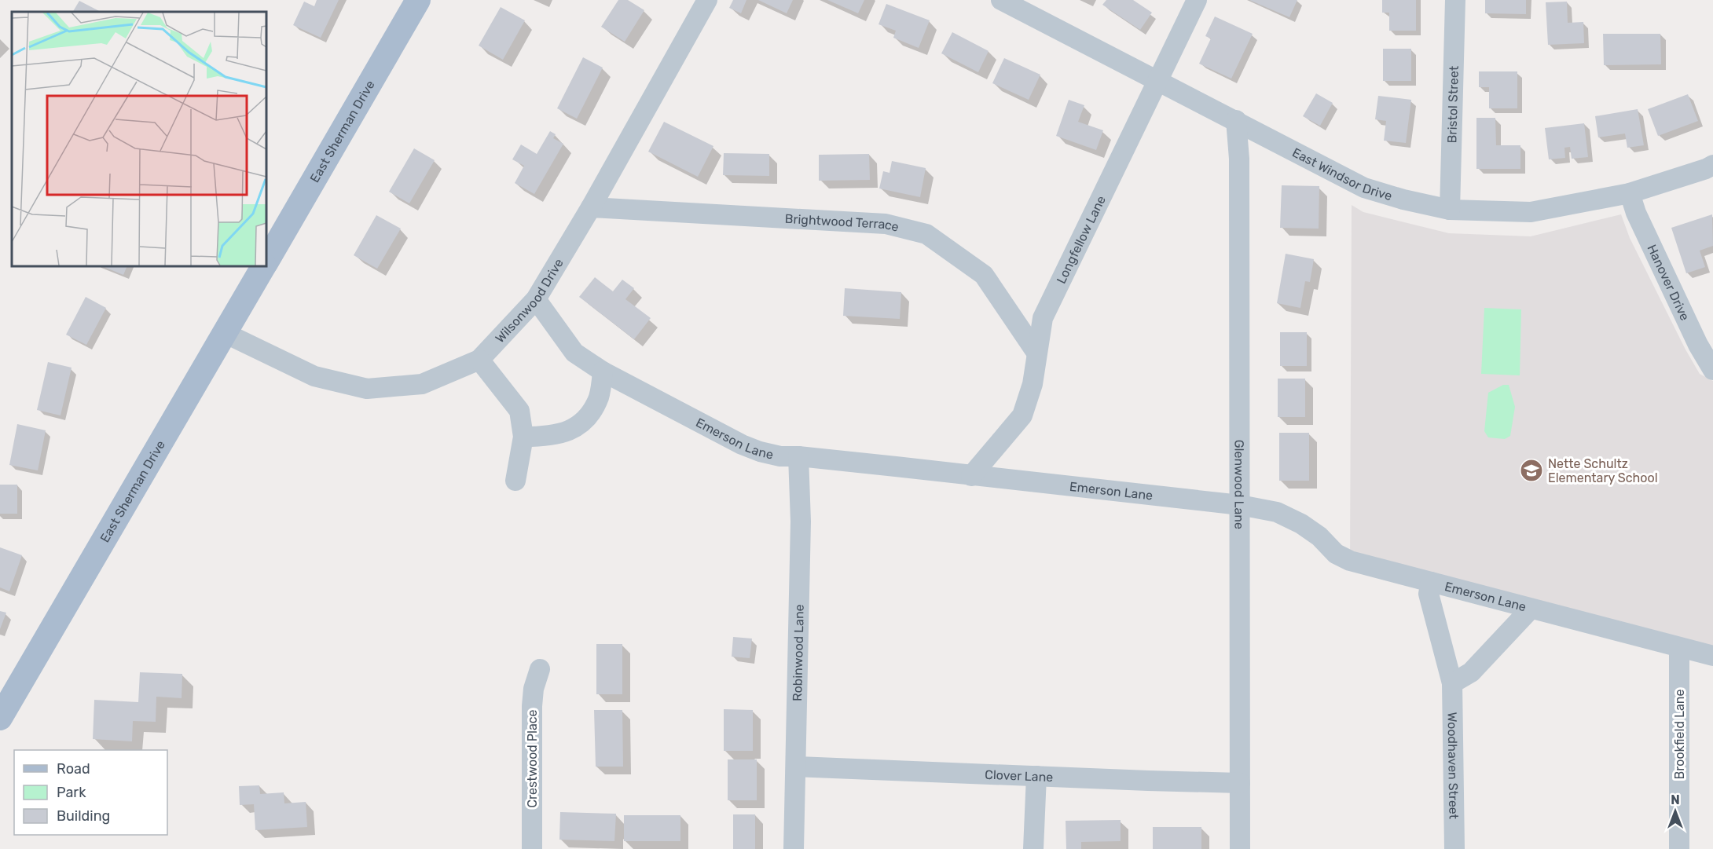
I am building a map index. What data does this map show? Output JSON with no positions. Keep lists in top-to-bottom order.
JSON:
{
  "streets": {
    "main road": ["East Sherman Drive"],
    "street": [
      "Bristol Street",
      "East Windsor Drive",
      "Brightwood Terrace",
      "Longfellow Lane",
      "Hanover Drive",
      "Wilsonwood Drive",
      "Emerson Lane",
      "Glenwood Lane",
      "Robinwood Lane",
      "Brookfield Lane",
      "Crestwood Place",
      "Woodhaven Street",
      "Clover Lane"
    ]
  },
  "crossings": [
    ["Bristol Street", "East Windsor Drive"],
    ["East Sherman Drive", "Wilsonwood Drive"],
    ["East Windsor Drive", "Longfellow Lane"],
    ["East Windsor Drive", "Hanover Drive"],
    ["East Windsor Drive", "Glenwood Lane"],
    ["Brightwood Terrace", "Longfellow Lane"],
    ["Brightwood Terrace", "Wilsonwood Drive"],
    ["Longfellow Lane", "Emerson Lane"],
    ["Wilsonwood Drive", "Emerson Lane"],
    ["Emerson Lane", "Glenwood Lane"],
    ["Emerson Lane", "Robinwood Lane"],
    ["Emerson Lane", "Brookfield Lane"],
    ["Emerson Lane", "Woodhaven Street"],
    ["Glenwood Lane", "Clover Lane"],
    ["Robinwood Lane", "Clover Lane"]
  ],
  "places": {
    "school or university": ["Nette Schultz Elementary School"]
  },
  "legend": ["Road", "Park", "Building"],
  "north": "top"
}
